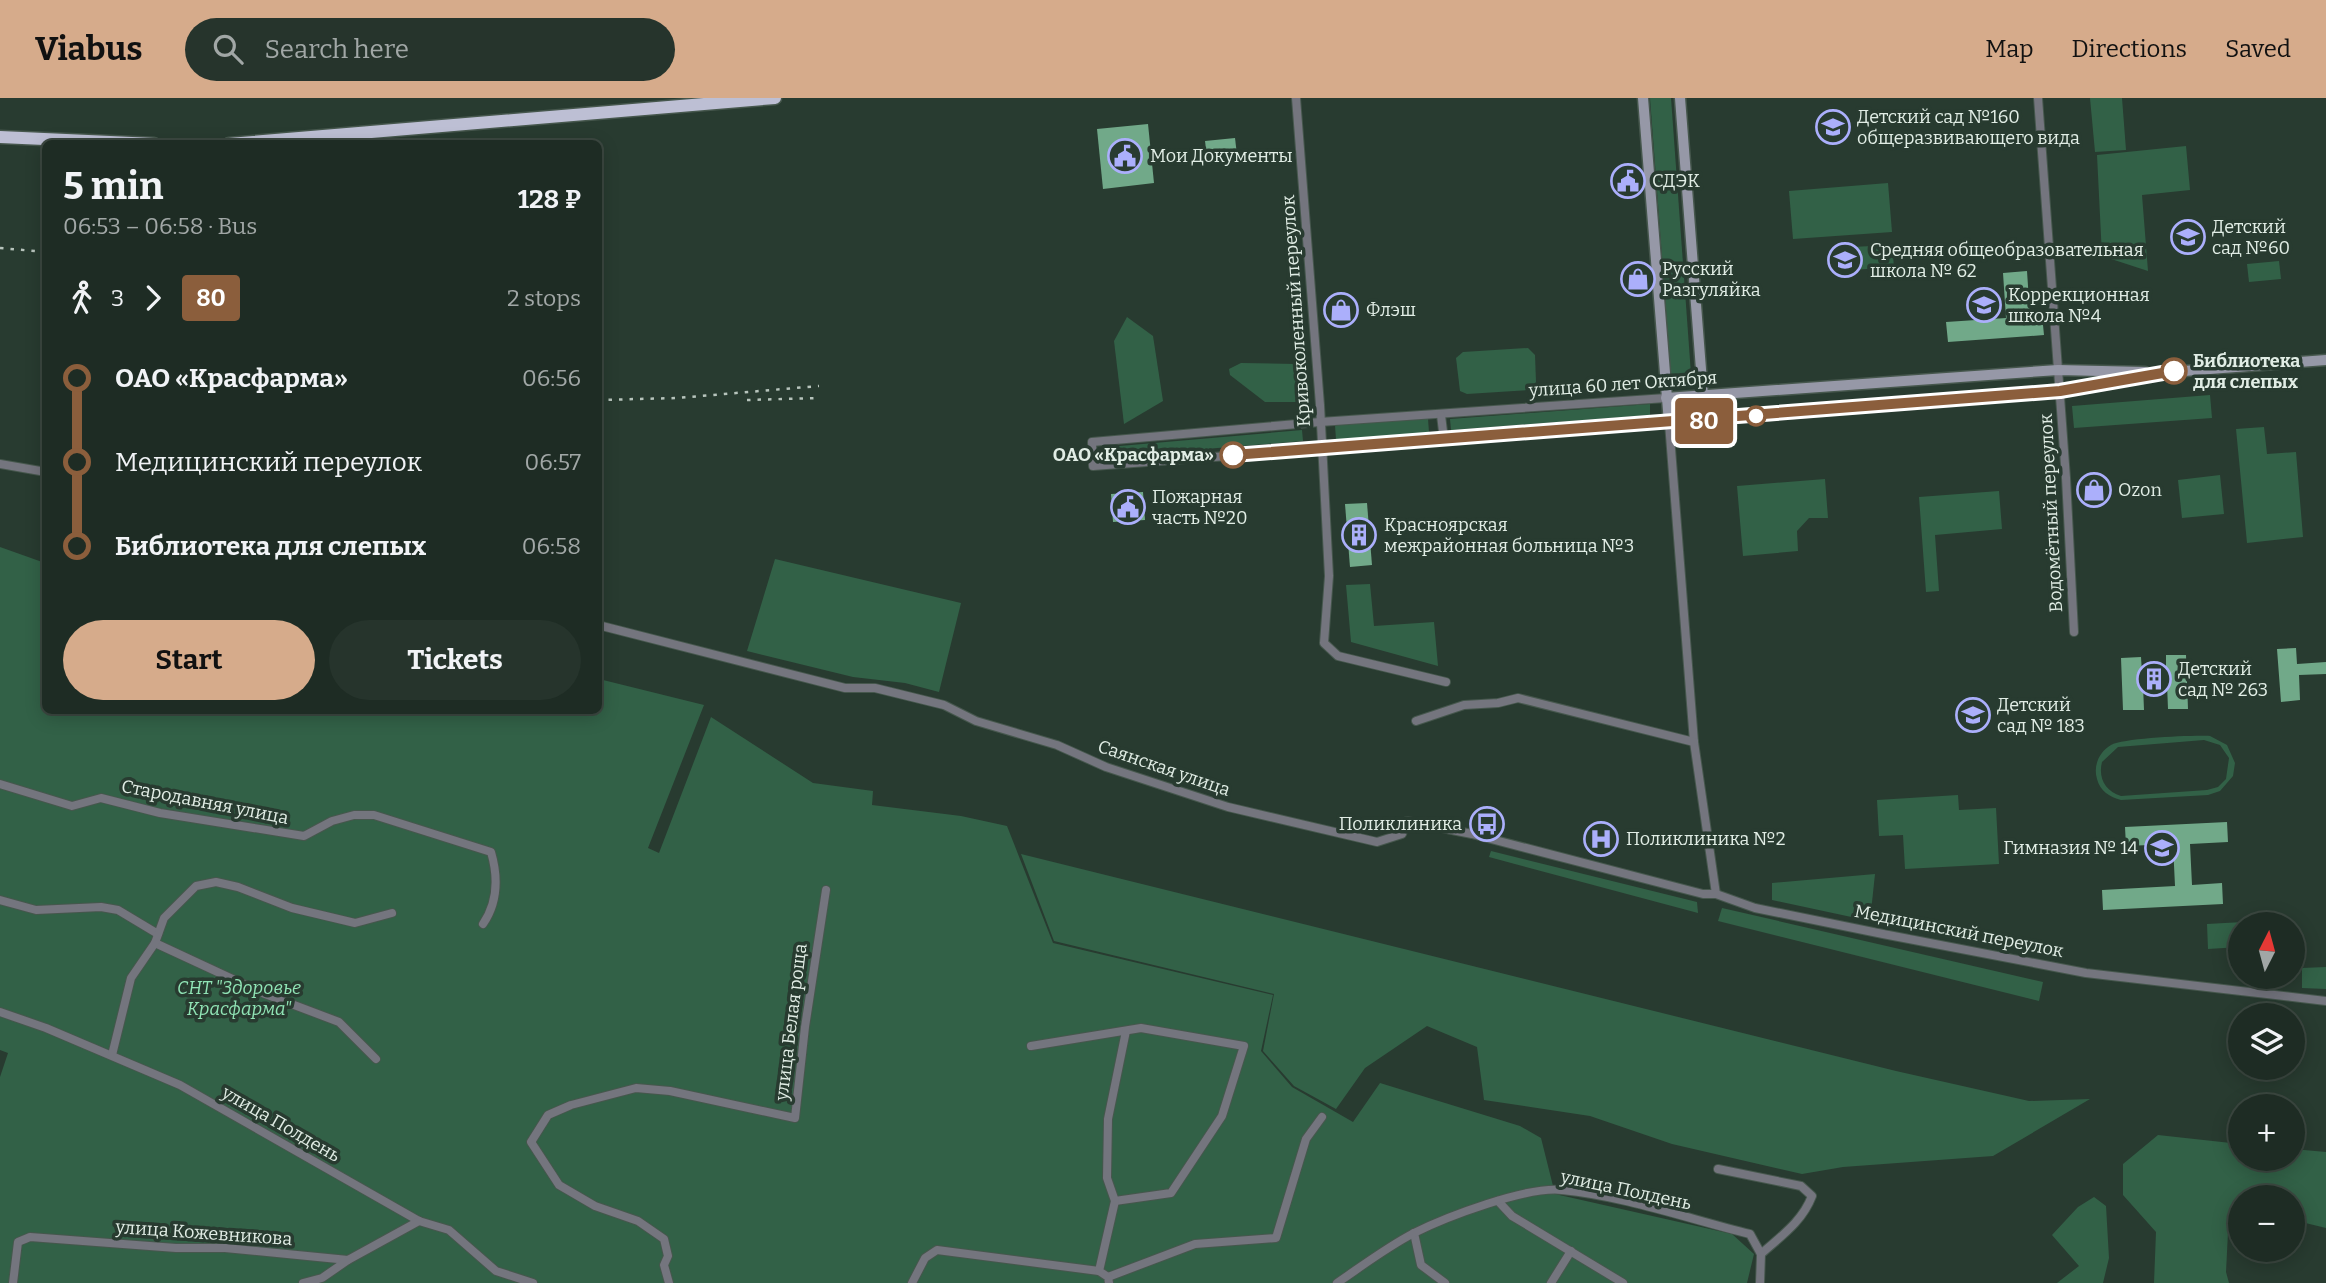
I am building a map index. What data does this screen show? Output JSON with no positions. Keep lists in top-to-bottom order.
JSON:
{
  "streets": {
    "main road": ["улица 60 лет Октября"],
    "street": [
      "Кривоколенный переулок",
      "Водомётный переулок",
      "Саянская улица",
      "Стародавняя улица",
      "Медицинский переулок",
      "улица Белая роща",
      "улица Полдень",
      "улица Кожевникова"
    ]
  },
  "crossings": [
    ["Кривоколенный переулок", "улица 60 лет Октября"],
    ["улица 60 лет Октября", "Водомётный переулок"],
    ["Саянская улица", "Медицинский переулок"]
  ],
  "parks": ["СНТ \"Здоровье Красфарма\""],
  "places": {
    "school or university": [
      "Детский сад №160 общеразвивающего вида",
      "Детский сад №60",
      "Средняя общеобразовательная школа № 62",
      "Коррекционная школа №4",
      "Детский сад № 183",
      "Гимназия № 14"
    ],
    "public building": ["Мои Документы", "СДЭК", "Пожарная часть №20"],
    "shop": ["Русский Разгуляйка", "Флэш", "Ozon"],
    "other": ["Библиотека для слепых", "ОАО «Красфарма»"],
    "building": ["Красноярская межрайонная больница №3", "Детский сад № 263"],
    "bus stop": ["Поликлиника"],
    "hospital": ["Поликлиника №2"]
  },
  "lines": ["bus line 80"],
  "north": "top",
  "page": {
    "header": "Viabus",
    "search": "Search here",
    "nav": ["Map", "Directions", "Saved"],
    "on_map": "80",
    "heading": ["5 min", "06:53 – 06:58 · Bus", "128 ₽"],
    "legs": ["3", "80", "2 stops"],
    "list": [
      {
        "name": "ОАО «Красфарма»",
        "value": "06:56"
      },
      {
        "name": "Медицинский переулок",
        "value": "06:57"
      },
      {
        "name": "Библиотека для слепых",
        "value": "06:58"
      }
    ],
    "buttons": ["Start", "Tickets"],
    "map_buttons": ["+", "−"]
  }
}
